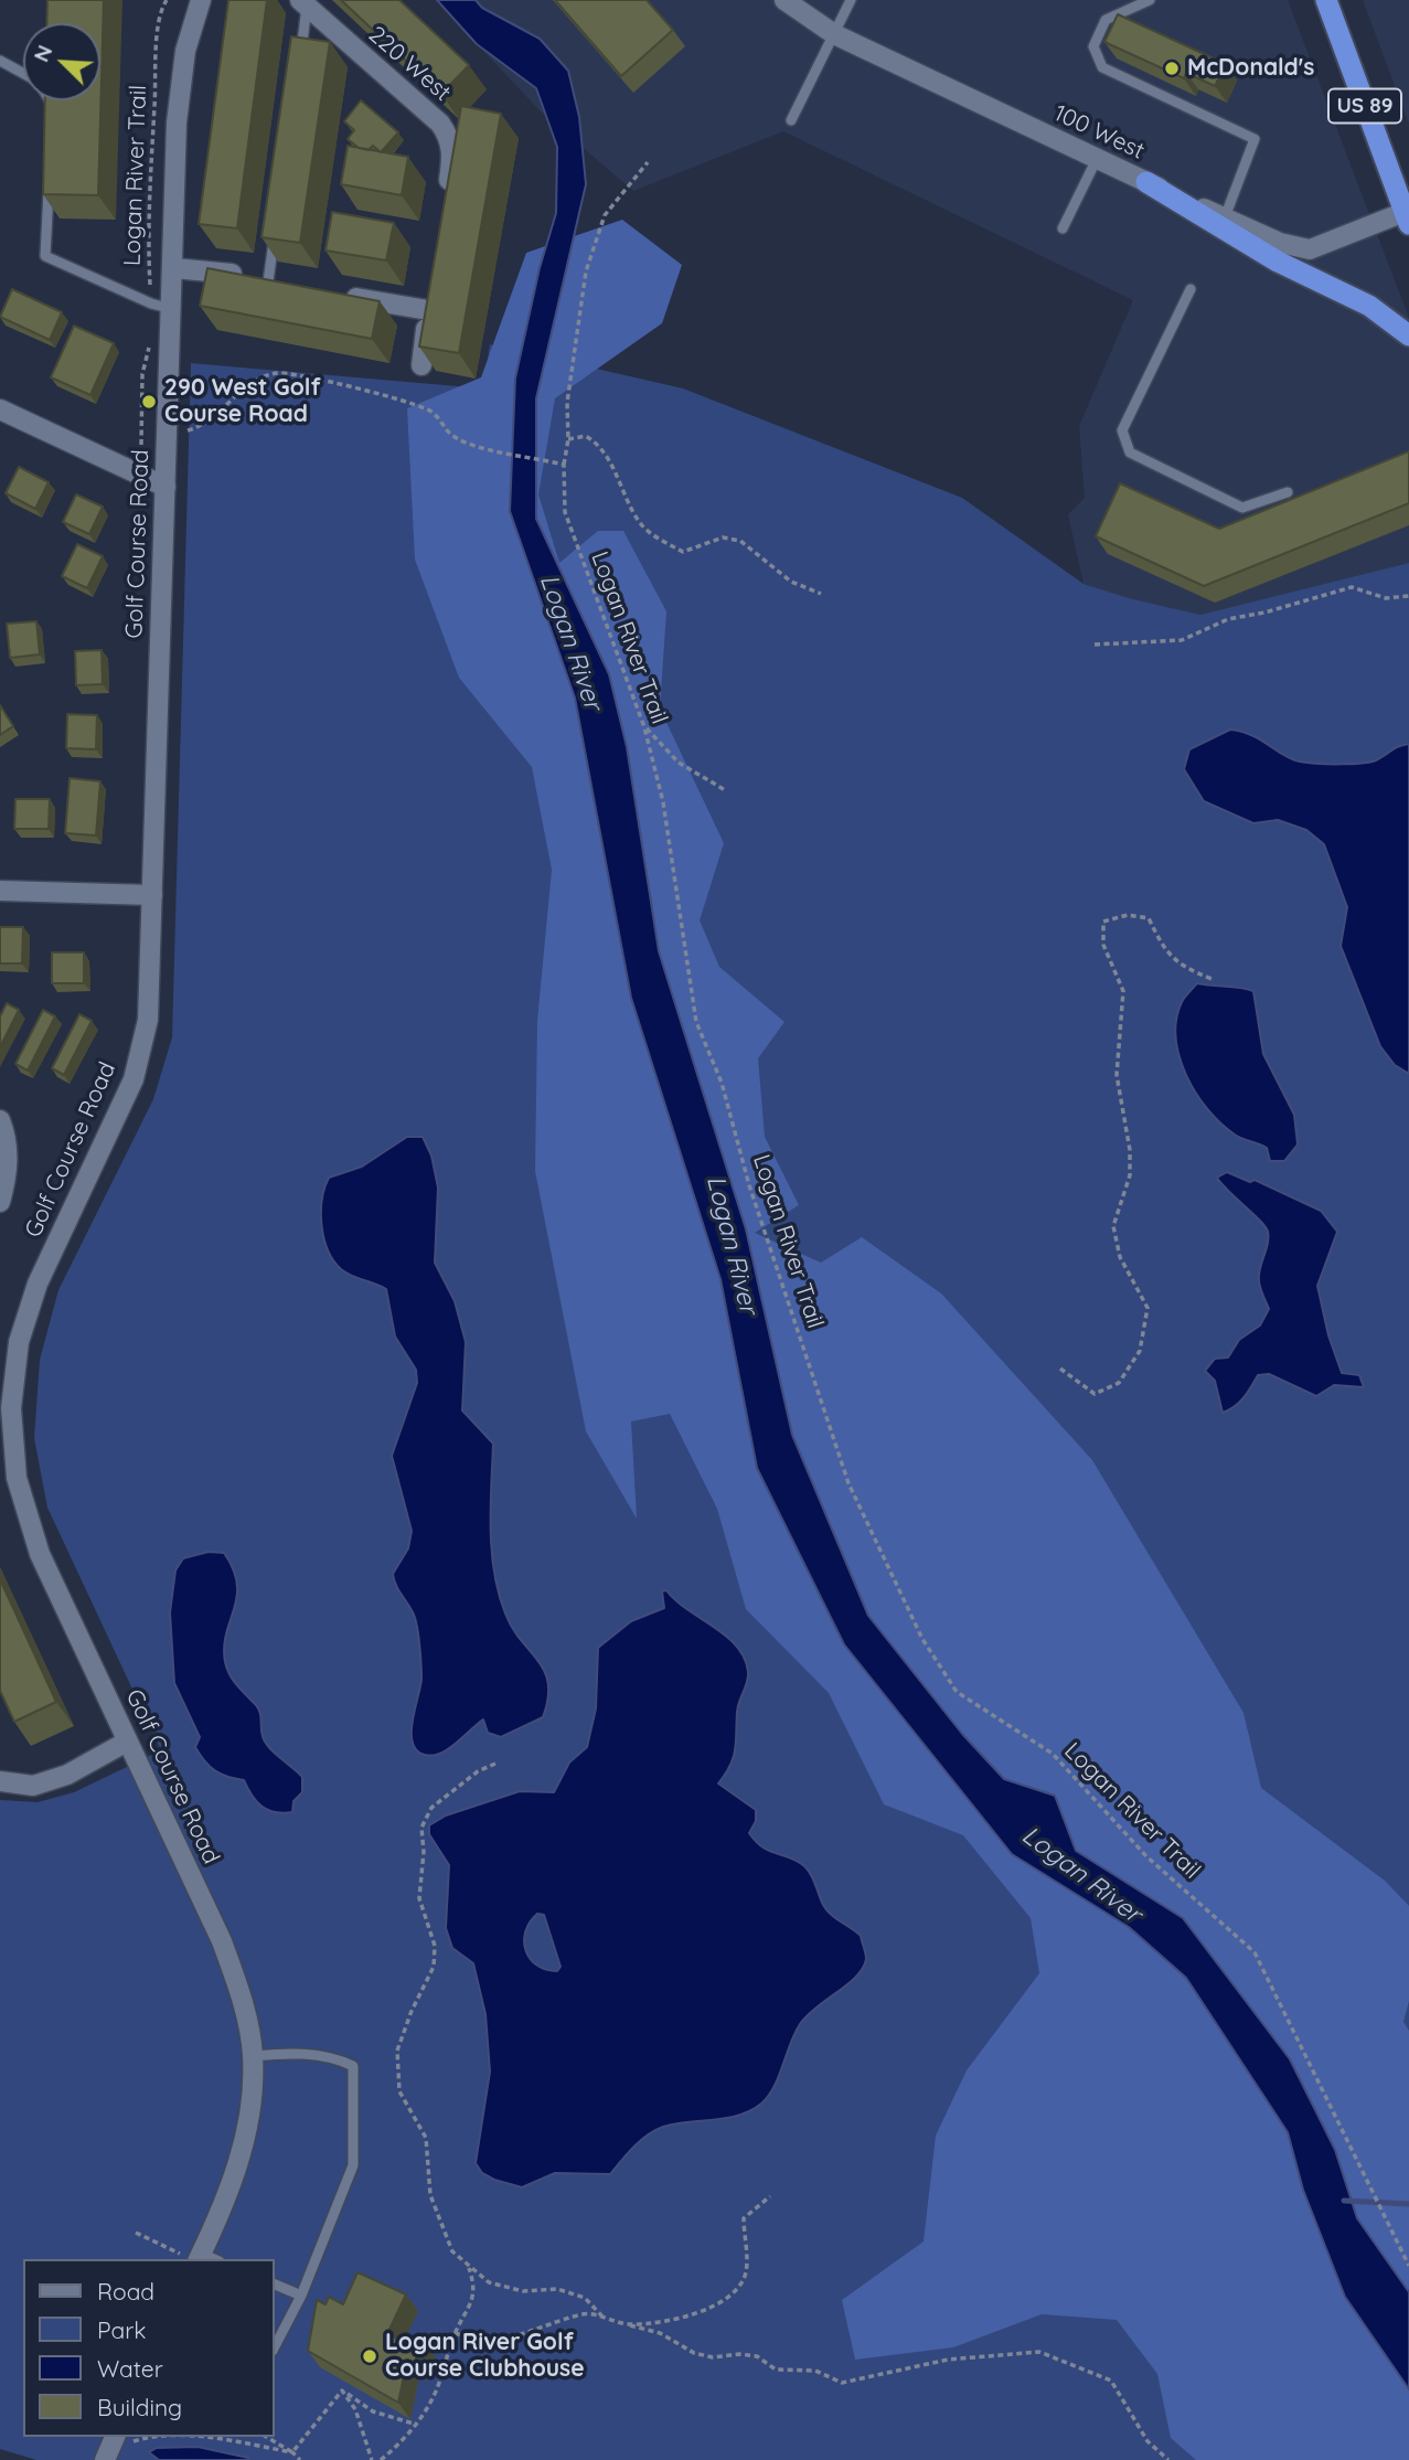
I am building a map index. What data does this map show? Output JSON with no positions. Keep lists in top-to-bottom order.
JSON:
{
  "streets": {
    "highway": ["US 89"],
    "street": ["220 West", "100 West", "Golf Course Road"],
    "path": ["Logan River Trail"]
  },
  "crossings": [
    ["US 89", "100 West"]
  ],
  "water": ["Logan River"],
  "places": ["McDonald's", "290 West Golf Course Road", "Logan River Golf Course Clubhouse"],
  "legend": [
    "Road",
    "Park",
    "Water",
    "Building"
  ],
  "north": "top left"
}
